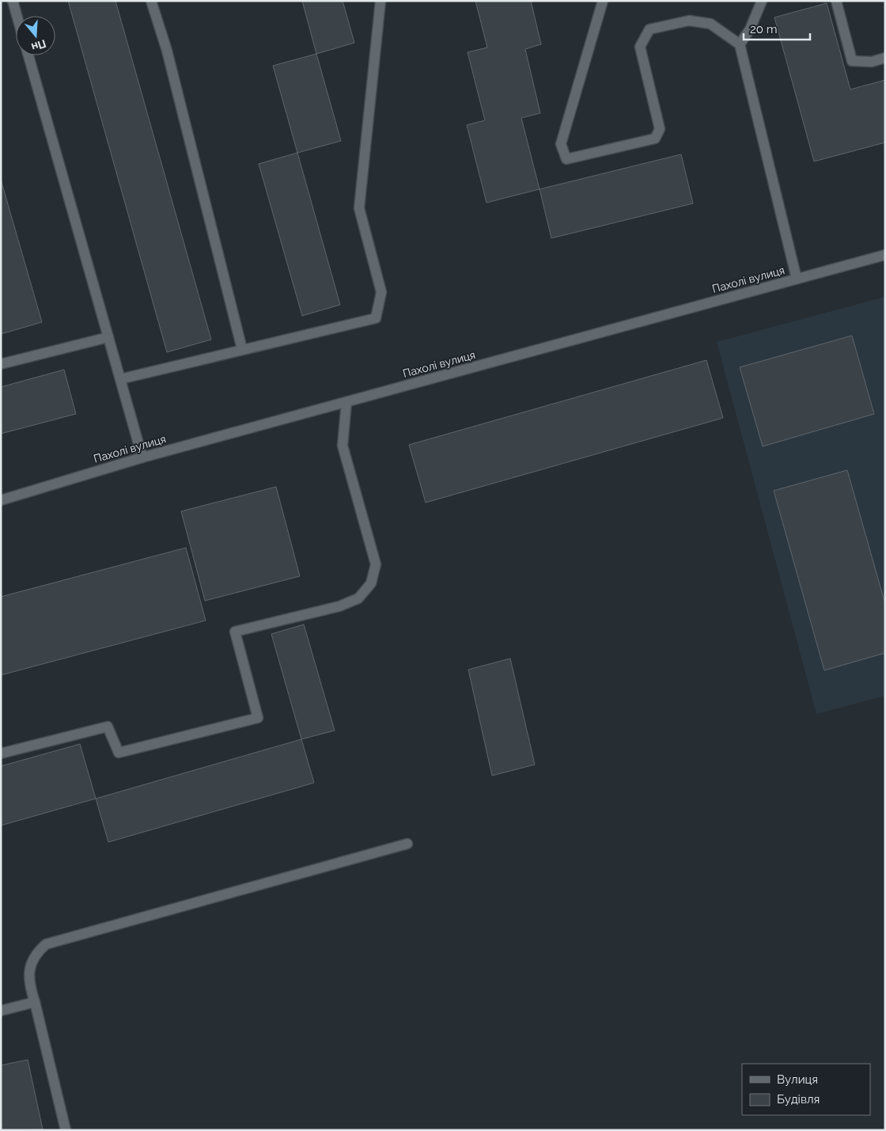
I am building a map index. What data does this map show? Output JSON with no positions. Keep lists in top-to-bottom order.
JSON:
{
  "streets": {
    "street": ["Пахолі вулиця"]
  },
  "legend": ["Вулиця", "Будівля"],
  "scale_bar": "20 m",
  "north": "bottom"
}
